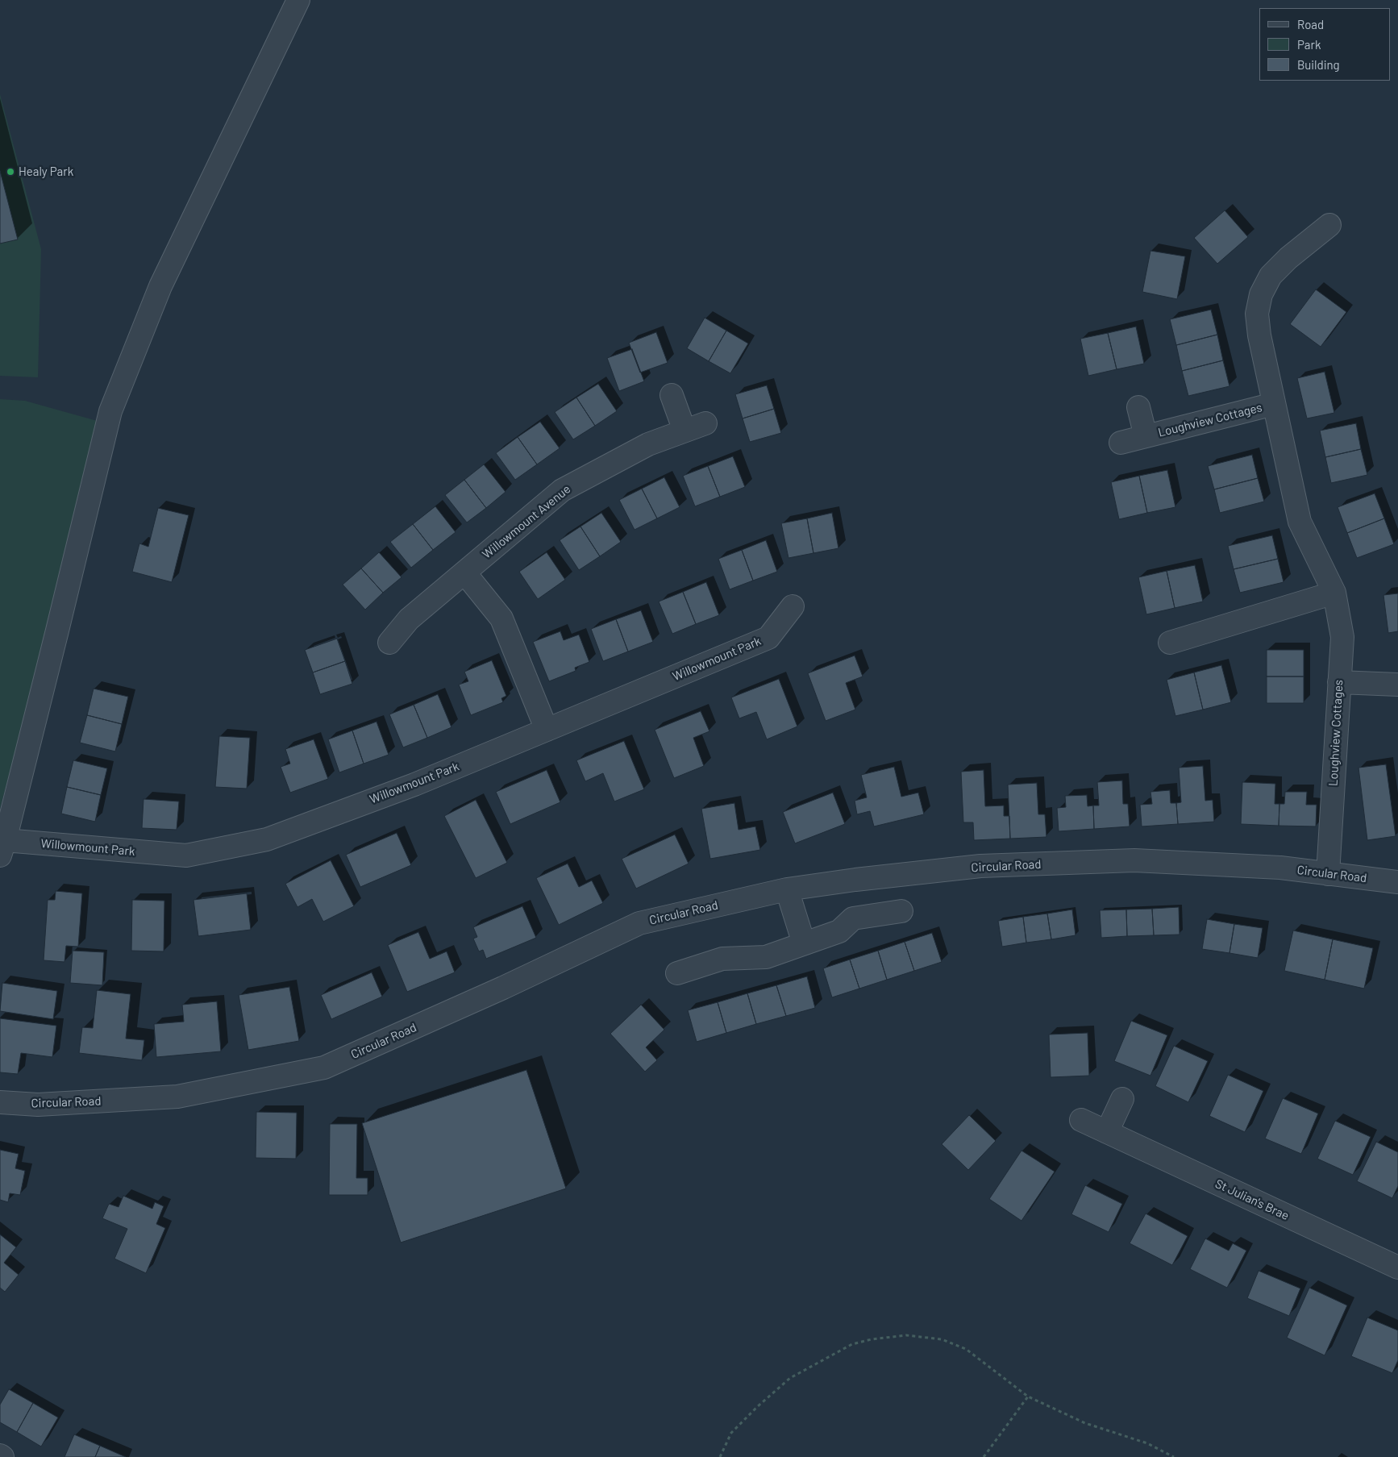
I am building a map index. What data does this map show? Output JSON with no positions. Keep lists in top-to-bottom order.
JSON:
{
  "streets": {
    "street": [
      "Loughview Cottages",
      "Willowmount Avenue",
      "Willowmount Park",
      "Circular Road",
      "St Julian's Brae"
    ]
  },
  "crossings": [
    ["Loughview Cottages", "Circular Road"]
  ],
  "places": ["Healy Park"],
  "legend": ["Road", "Park", "Building"]
}
